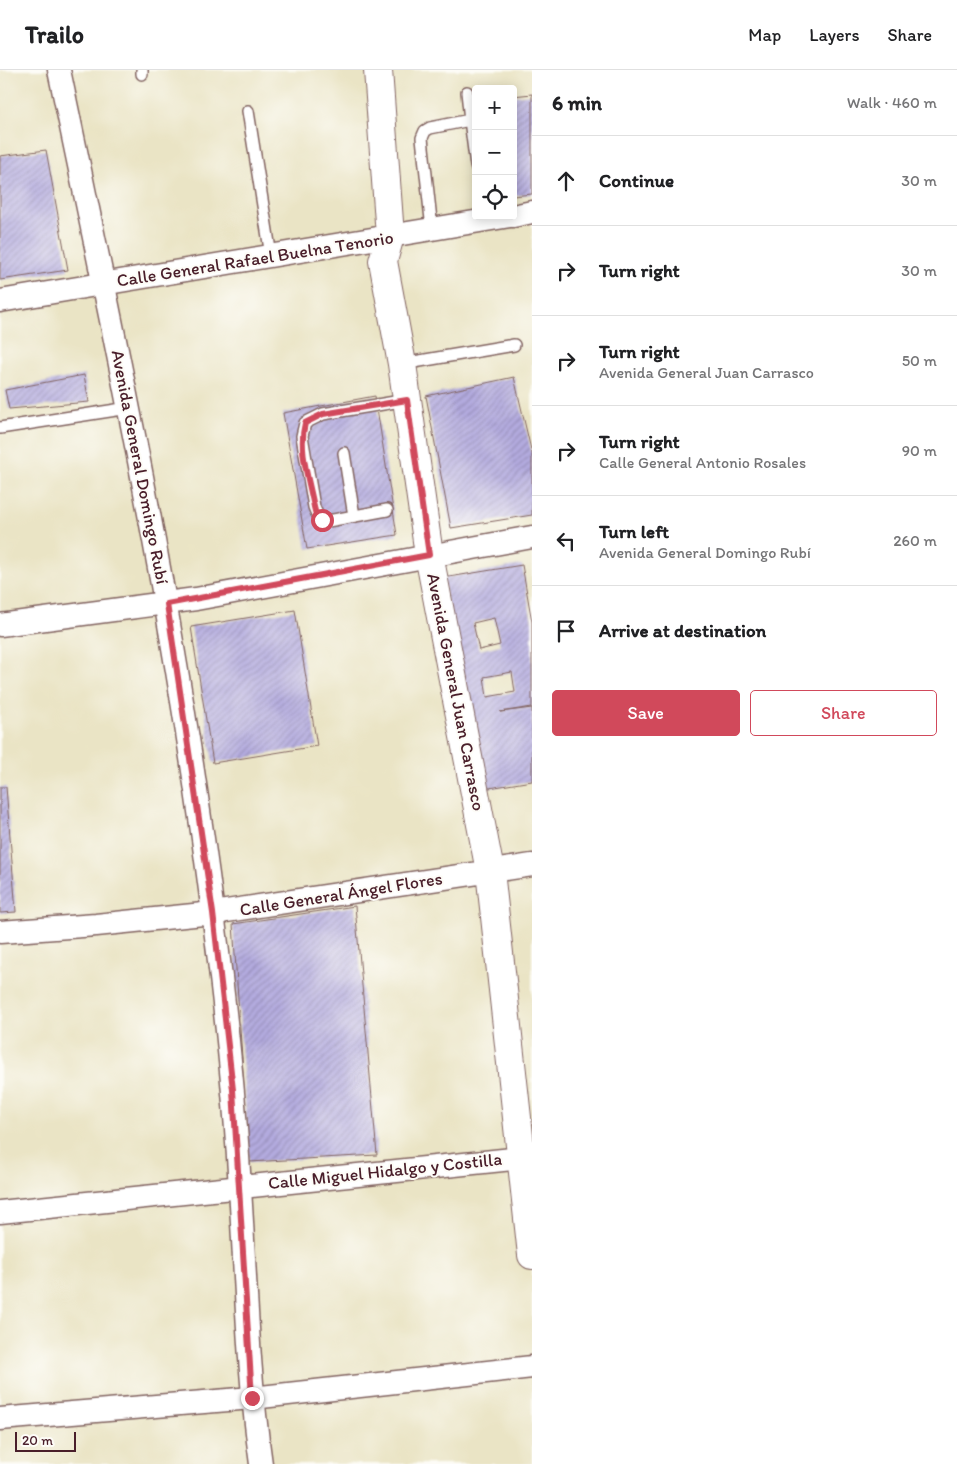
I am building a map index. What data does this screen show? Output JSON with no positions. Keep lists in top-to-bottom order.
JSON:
{
  "streets": {
    "street": [
      "Calle General Rafael Buelna Tenorio",
      "Avenida General Domingo Rubí",
      "Avenida General Juan Carrasco",
      "Calle General Ángel Flores",
      "Calle Miguel Hidalgo y Costilla"
    ]
  },
  "crossings": [
    ["Calle General Rafael Buelna Tenorio", "Avenida General Domingo Rubí"],
    ["Calle General Rafael Buelna Tenorio", "Avenida General Juan Carrasco"],
    ["Avenida General Domingo Rubí", "Calle General Ángel Flores"],
    ["Avenida General Domingo Rubí", "Calle Miguel Hidalgo y Costilla"],
    ["Avenida General Juan Carrasco", "Calle General Ángel Flores"],
    ["Avenida General Juan Carrasco", "Calle Miguel Hidalgo y Costilla"]
  ],
  "scale_bar": "20 m",
  "page": {
    "header": "Trailo",
    "nav": ["Map", "Layers", "Share"],
    "heading": ["6 min", "Walk · 460 m"],
    "map_buttons": ["+", "−"],
    "list": [
      ["Continue", "30 m"],
      ["Turn right", "30 m"],
      ["Turn right", "Avenida General Juan Carrasco", "50 m"],
      ["Turn right", "Calle General Antonio Rosales", "90 m"],
      ["Turn left", "Avenida General Domingo Rubí", "260 m"],
      "Arrive at destination"
    ],
    "buttons": ["Save", "Share"],
    "scale": "20 m"
  }
}
